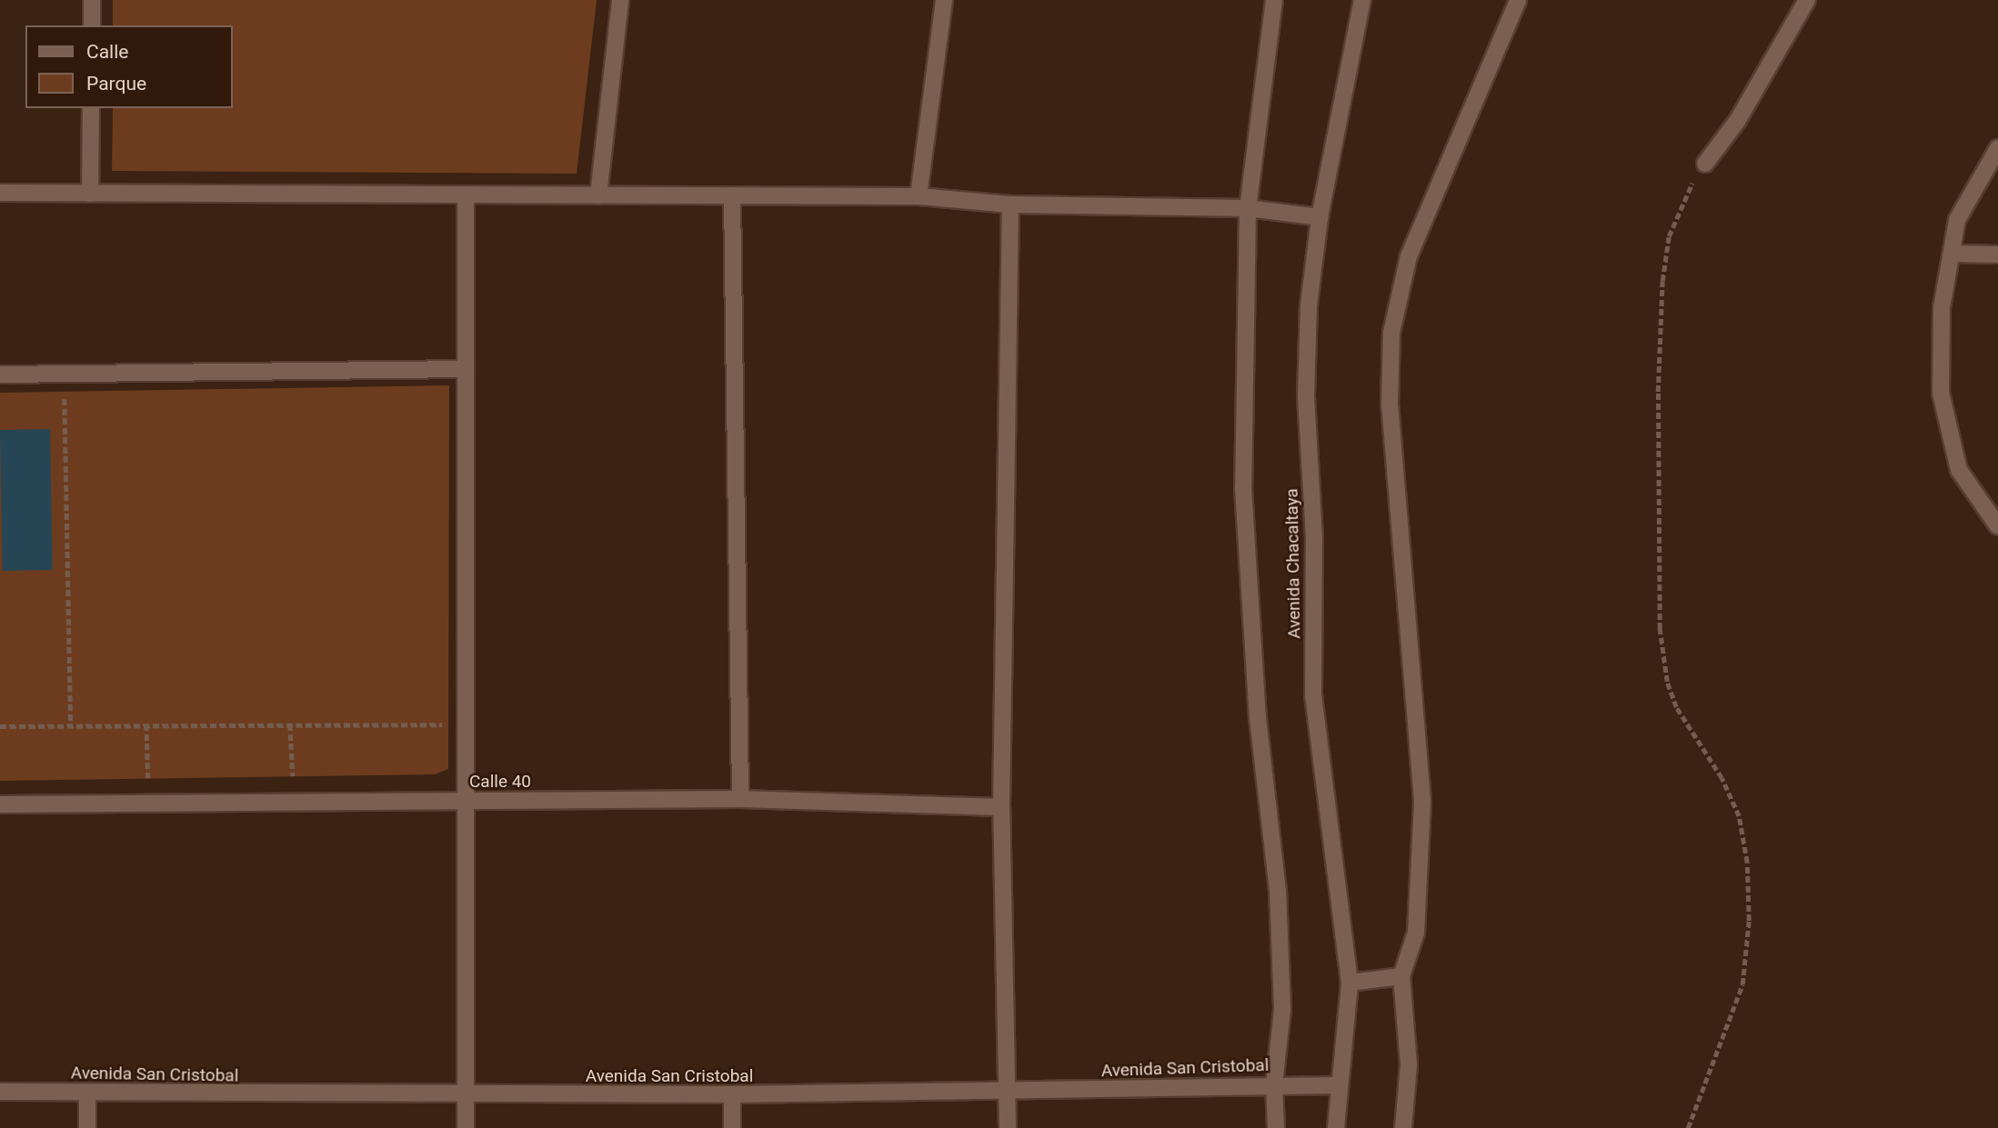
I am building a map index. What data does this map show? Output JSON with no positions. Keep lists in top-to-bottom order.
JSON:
{
  "streets": {
    "street": ["Avenida Chacaltaya", "Calle 40", "Avenida San Cristobal"]
  },
  "crossings": [
    ["Avenida Chacaltaya", "Avenida San Cristobal"]
  ],
  "legend": ["Calle", "Parque"]
}
